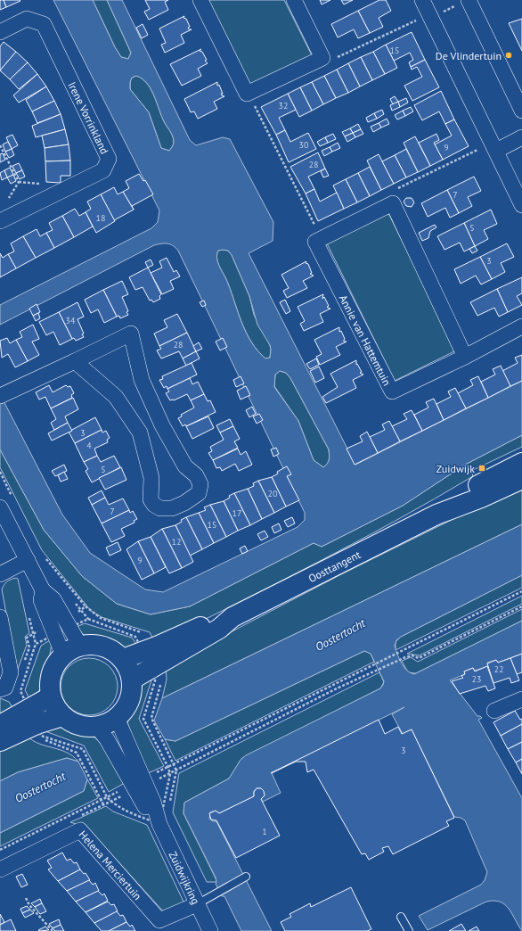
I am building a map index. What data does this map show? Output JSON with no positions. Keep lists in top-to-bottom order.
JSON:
{
  "streets": {
    "main road": ["Oosttangent"],
    "street": [
      "Irene Vorrinkland",
      "Annie van Hattemtuin",
      "Helena Merciertuin",
      "Zuidwijkring"
    ]
  },
  "crossings": [
    ["Oosttangent", "Zuidwijkring"],
    ["Helena Merciertuin", "Zuidwijkring"]
  ],
  "water": ["Oostertocht"],
  "places": {
    "other": ["De Vlindertuin"],
    "transit": ["Zuidwijk"]
  },
  "house_numbers": [
    "15",
    "32",
    "30",
    "9",
    "28",
    "7",
    "18",
    "5",
    "3",
    "34",
    "28",
    "3",
    "4",
    "5",
    "20",
    "7",
    "17",
    "15",
    "12",
    "9",
    "22",
    "23",
    "3",
    "1"
  ]
}
